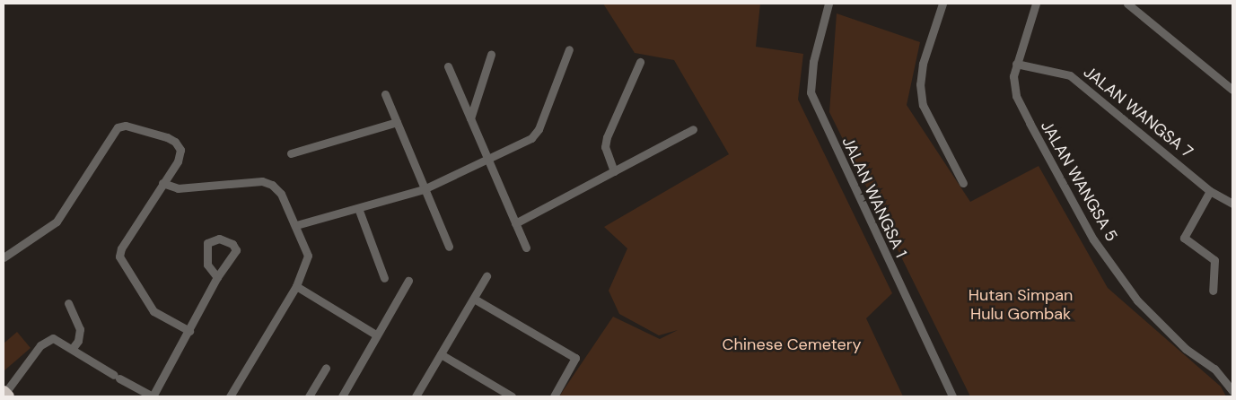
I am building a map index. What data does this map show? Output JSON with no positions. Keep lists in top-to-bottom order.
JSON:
{
  "streets": {
    "street": ["JALAN WANGSA 7", "JALAN WANGSA 5", "JALAN WANGSA 1"]
  },
  "crossings": [
    ["JALAN WANGSA 7", "JALAN WANGSA 5"]
  ],
  "parks": ["Hutan Simpan Hulu Gombak", "Chinese Cemetery"]
}
